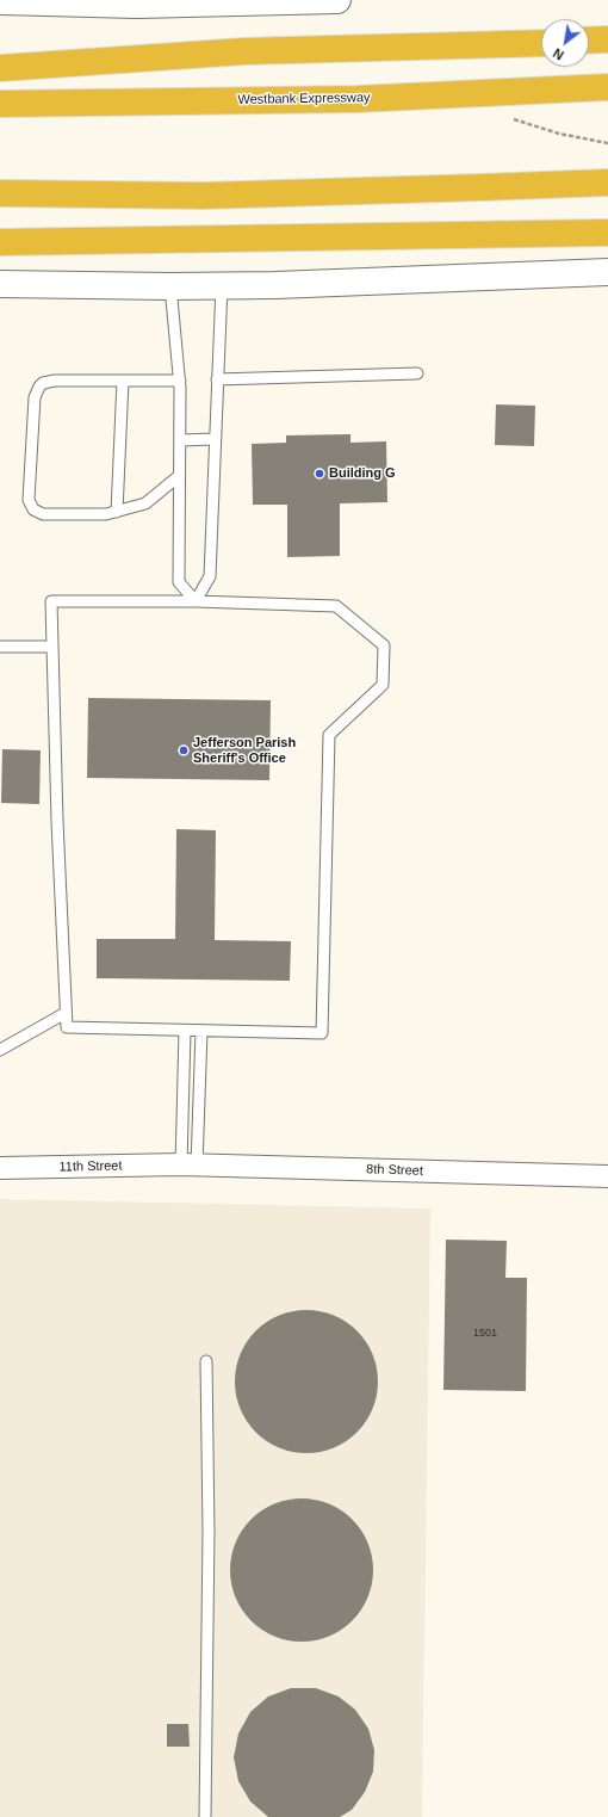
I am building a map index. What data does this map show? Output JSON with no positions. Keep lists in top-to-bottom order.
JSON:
{
  "streets": {
    "highway": ["Westbank Expressway"],
    "street": ["11th Street", "8th Street"]
  },
  "crossings": [
    ["11th Street", "8th Street"]
  ],
  "places": ["Building G", "Jefferson Parish Sheriff's Office"],
  "house_numbers": ["1501"],
  "north": "bottom left"
}
